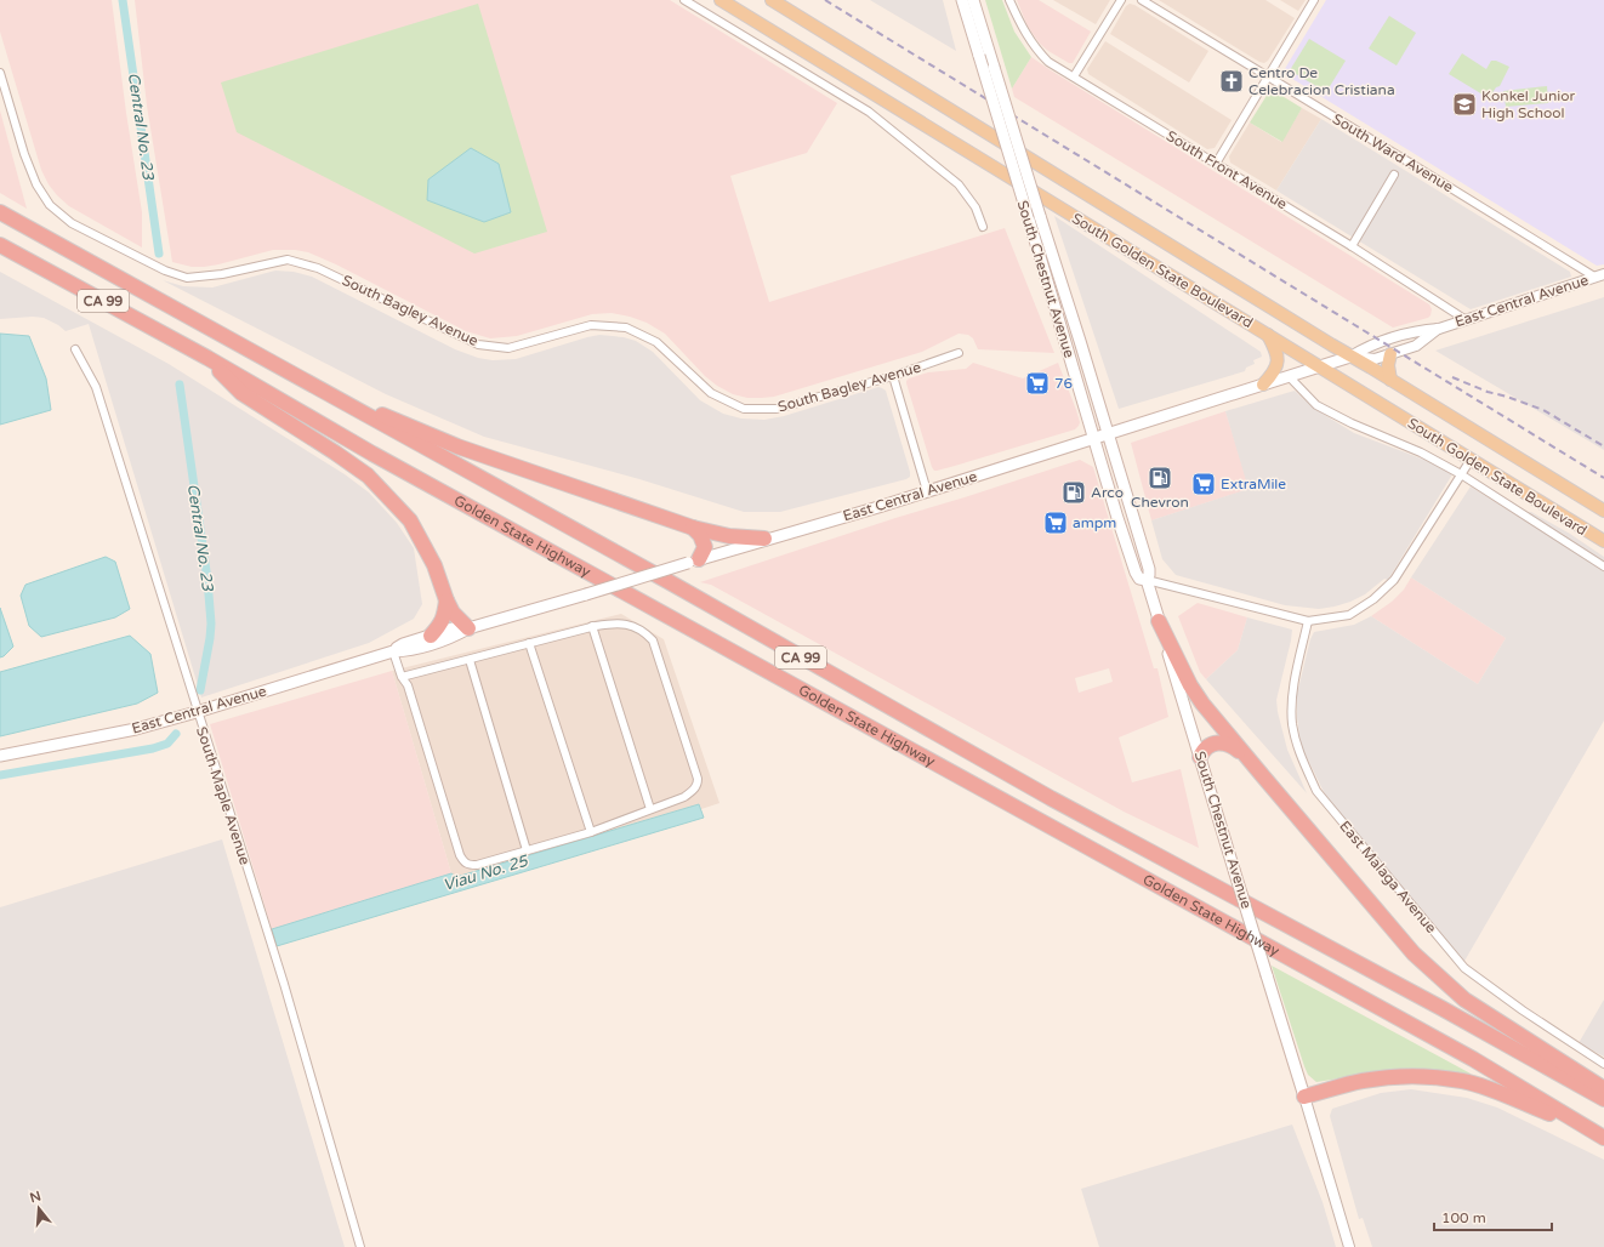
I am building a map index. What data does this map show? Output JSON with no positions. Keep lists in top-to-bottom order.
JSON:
{
  "streets": {
    "highway": ["CA 99", "Golden State Highway"],
    "main road": ["South Golden State Boulevard", "South Chestnut Avenue", "East Central Avenue"],
    "street": [
      "South Ward Avenue",
      "South Front Avenue",
      "South Bagley Avenue",
      "South Maple Avenue",
      "East Malaga Avenue"
    ]
  },
  "crossings": [
    ["South Ward Avenue", "East Central Avenue"],
    ["South Front Avenue", "East Central Avenue"],
    ["South Golden State Boulevard", "East Central Avenue"],
    ["South Chestnut Avenue", "East Central Avenue"],
    ["East Central Avenue", "South Maple Avenue"]
  ],
  "water": ["Central No. 23", "Viau No. 25"],
  "places": {
    "church": ["Centro De Celebracion Cristiana"],
    "school or university": ["Konkel Junior High School"],
    "supermarket": ["76", "ExtraMile", "ampm"],
    "fuel station": ["Chevron", "Arco"]
  },
  "scale_bar": "100 m",
  "north": "top"
}
